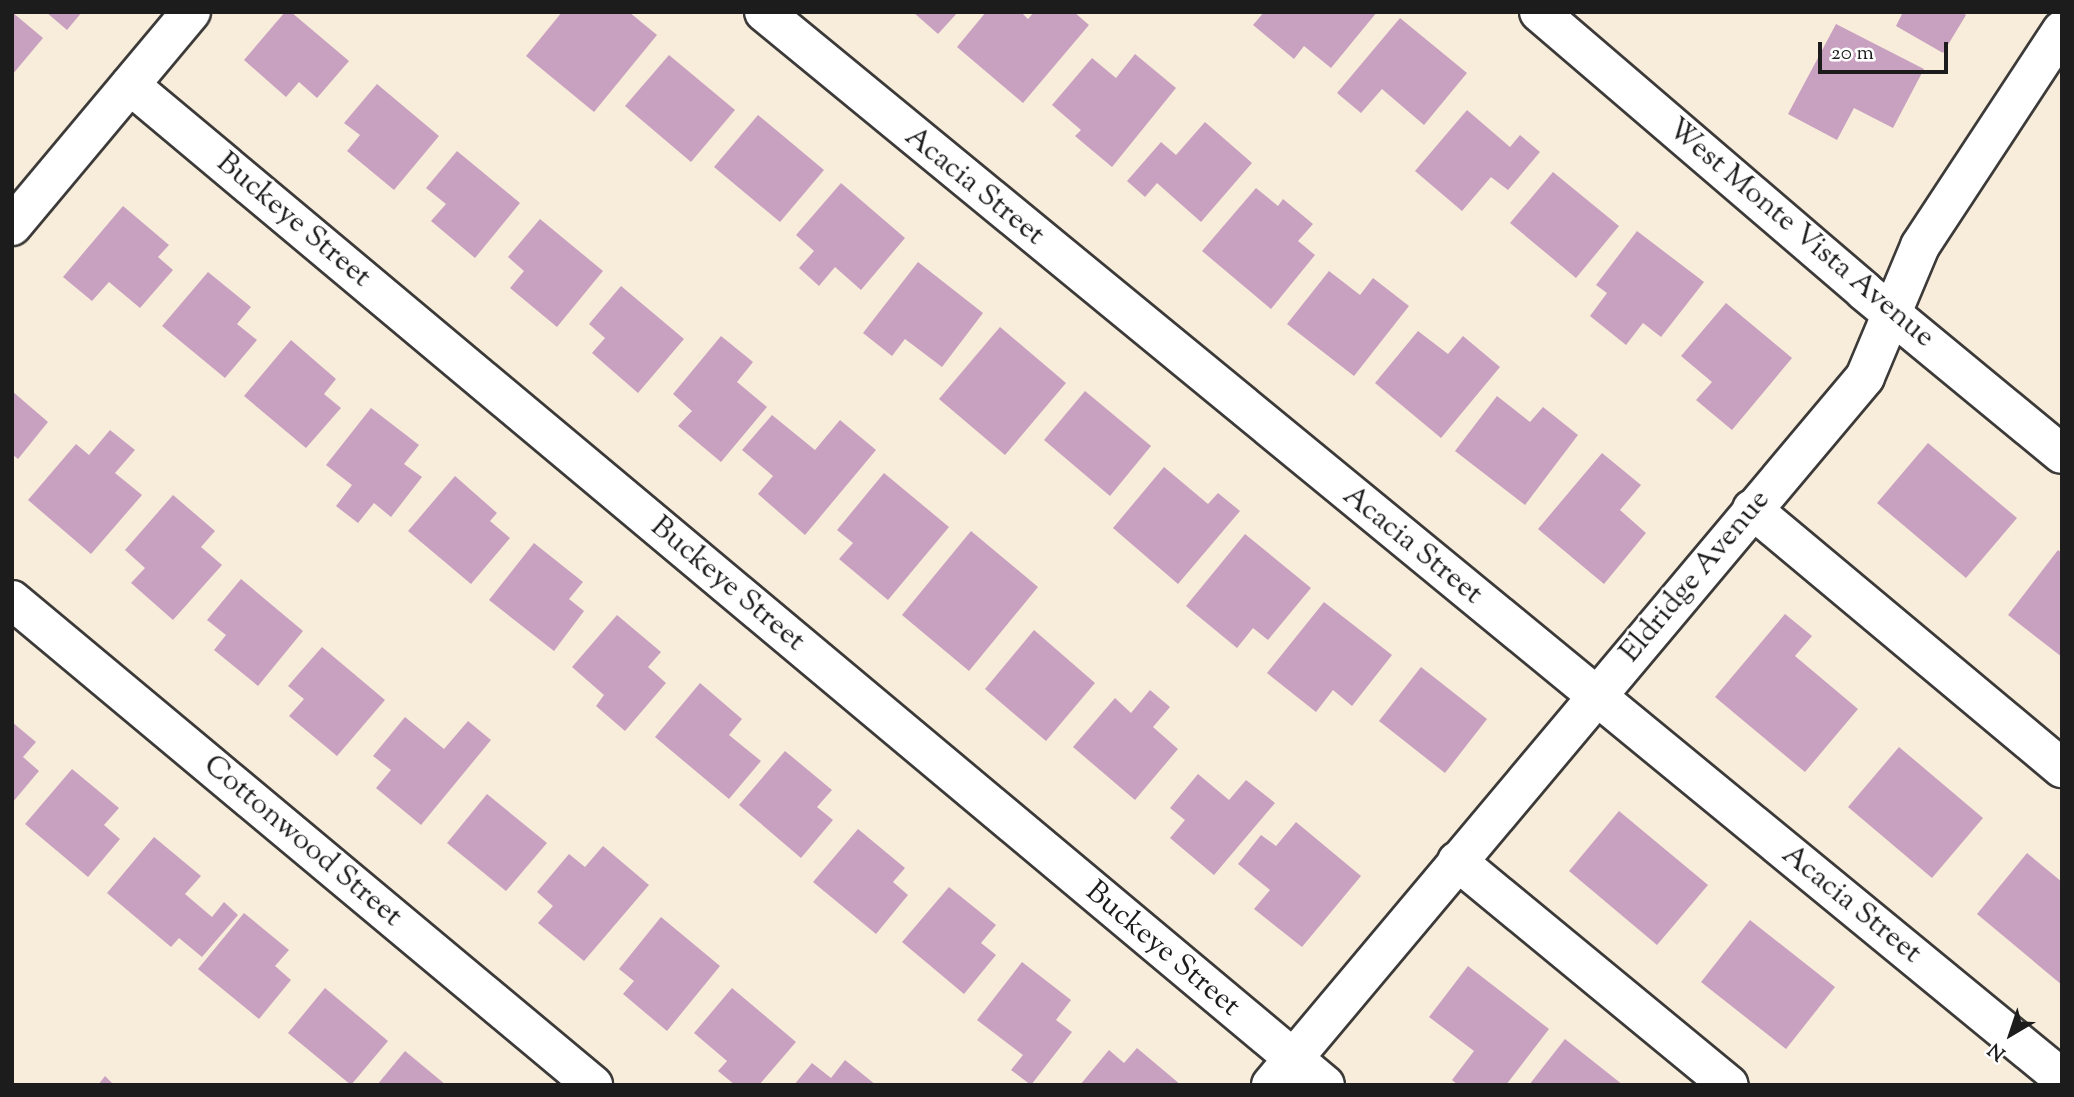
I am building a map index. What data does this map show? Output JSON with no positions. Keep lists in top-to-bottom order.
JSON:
{
  "streets": {
    "street": [
      "Acacia Street",
      "Buckeye Street",
      "West Monte Vista Avenue",
      "Eldridge Avenue",
      "Cottonwood Street"
    ]
  },
  "crossings": [
    ["Acacia Street", "Eldridge Avenue"],
    ["Buckeye Street", "Eldridge Avenue"],
    ["West Monte Vista Avenue", "Eldridge Avenue"]
  ],
  "scale_bar": "20 m",
  "north": "bottom left"
}
